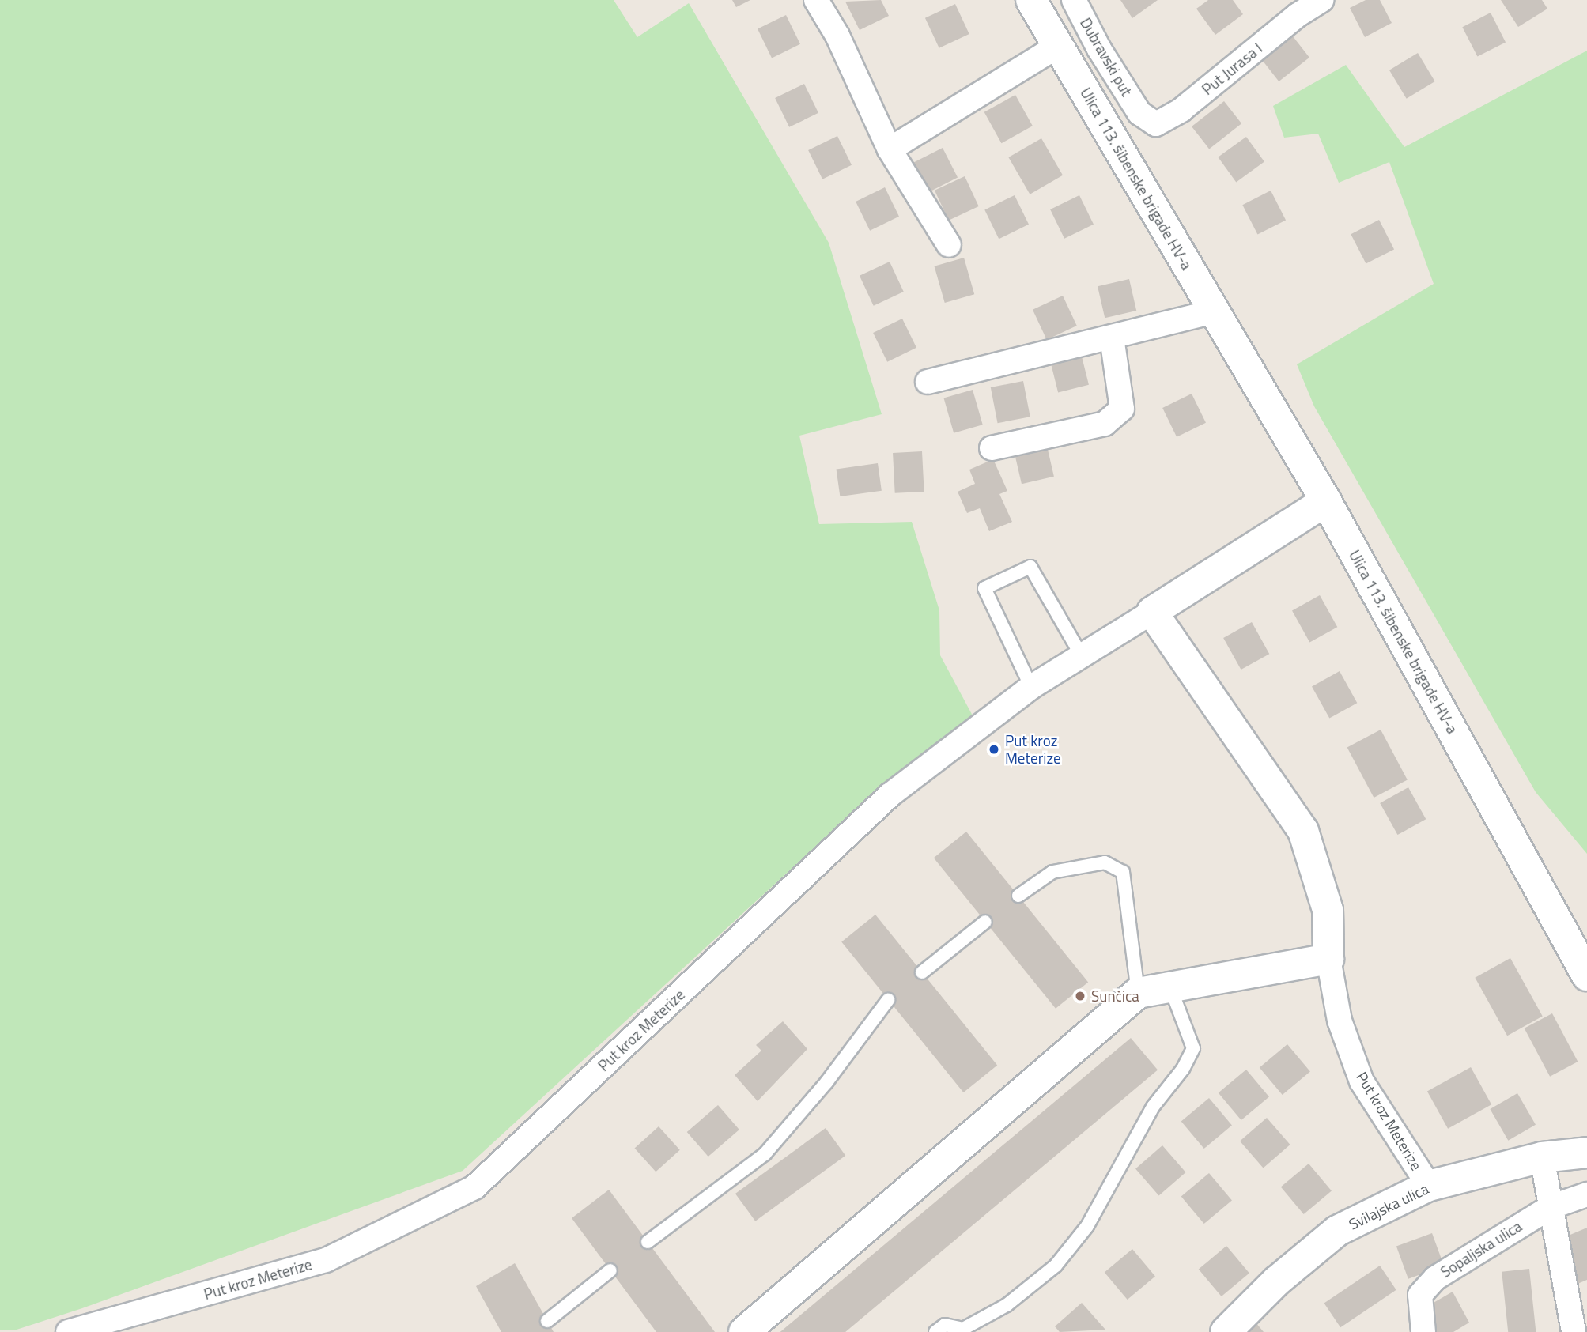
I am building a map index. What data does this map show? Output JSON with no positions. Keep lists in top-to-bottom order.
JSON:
{
  "streets": {
    "street": [
      "Dubravski put",
      "Put Jurasa I",
      "Ulica 113. šibenske brigade HV-a",
      "Put kroz Meterize",
      "Svilajska ulica",
      "Sopaljska ulica"
    ]
  },
  "crossings": [
    ["Dubravski put", "Put Jurasa I"],
    ["Ulica 113. šibenske brigade HV-a", "Put kroz Meterize"],
    ["Put kroz Meterize", "Svilajska ulica"]
  ],
  "places": ["Put kroz Meterize", "Sunčica"]
}
